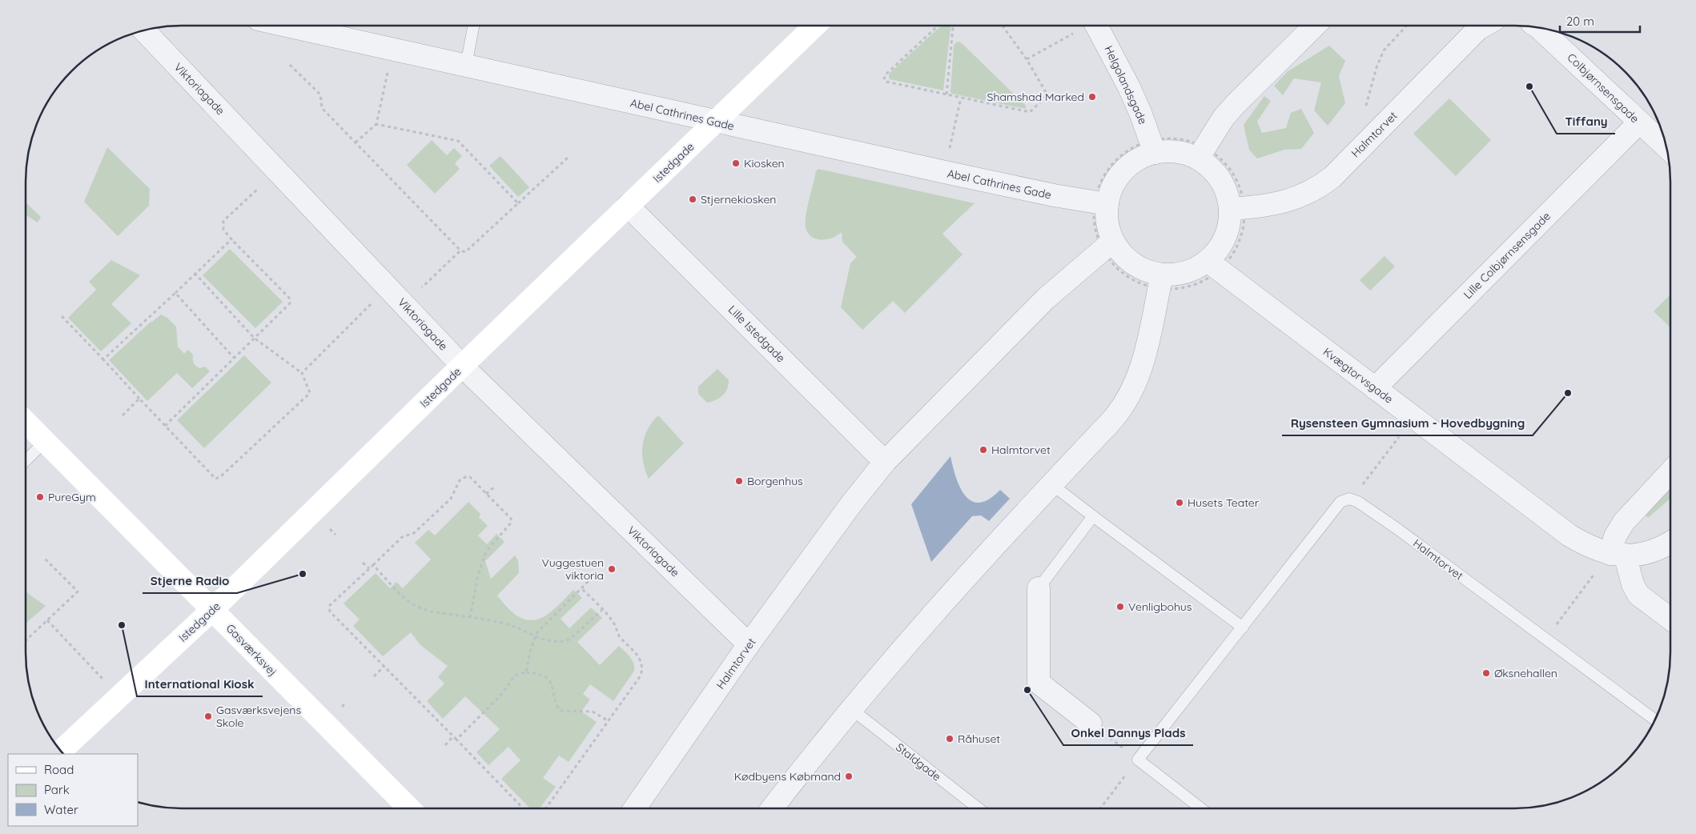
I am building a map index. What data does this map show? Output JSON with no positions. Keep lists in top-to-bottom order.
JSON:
{
  "streets": {
    "street": [
      "Helgolandsgade",
      "Colbjørnsensgade",
      "Viktoriagade",
      "Abel Cathrines Gade",
      "Halmtorvet",
      "Istedgade",
      "Lille Colbjørnsensgade",
      "Lille Istedgade",
      "Kvægtorvsgade",
      "Gasværksvej"
    ],
    "lane": ["Staldgade"]
  },
  "crossings": [
    ["Helgolandsgade", "Abel Cathrines Gade"],
    ["Helgolandsgade", "Halmtorvet"],
    ["Helgolandsgade", "Kvægtorvsgade"],
    ["Colbjørnsensgade", "Lille Colbjørnsensgade"],
    ["Viktoriagade", "Halmtorvet"],
    ["Viktoriagade", "Istedgade"],
    ["Abel Cathrines Gade", "Halmtorvet"],
    ["Abel Cathrines Gade", "Istedgade"],
    ["Abel Cathrines Gade", "Kvægtorvsgade"],
    ["Halmtorvet", "Lille Istedgade"],
    ["Halmtorvet", "Kvægtorvsgade"],
    ["Istedgade", "Lille Istedgade"],
    ["Istedgade", "Gasværksvej"],
    ["Lille Colbjørnsensgade", "Kvægtorvsgade"]
  ],
  "places": [
    "Tiffany",
    "Shamshad Marked",
    "Kiosken",
    "Stjernekiosken",
    "Rysensteen Gymnasium - Hovedbygning",
    "Halmtorvet",
    "Borgenhus",
    "PureGym",
    "Husets Teater",
    "Vuggestuen viktoria",
    "Stjerne Radio",
    "Venligbohus",
    "International Kiosk",
    "Øksnehallen",
    "Onkel Dannys Plads",
    "Gasværksvejens Skole",
    "Råhuset",
    "Kødbyens Købmand"
  ],
  "legend": ["Road", "Park", "Water"],
  "scale_bar": "20 m"
}
